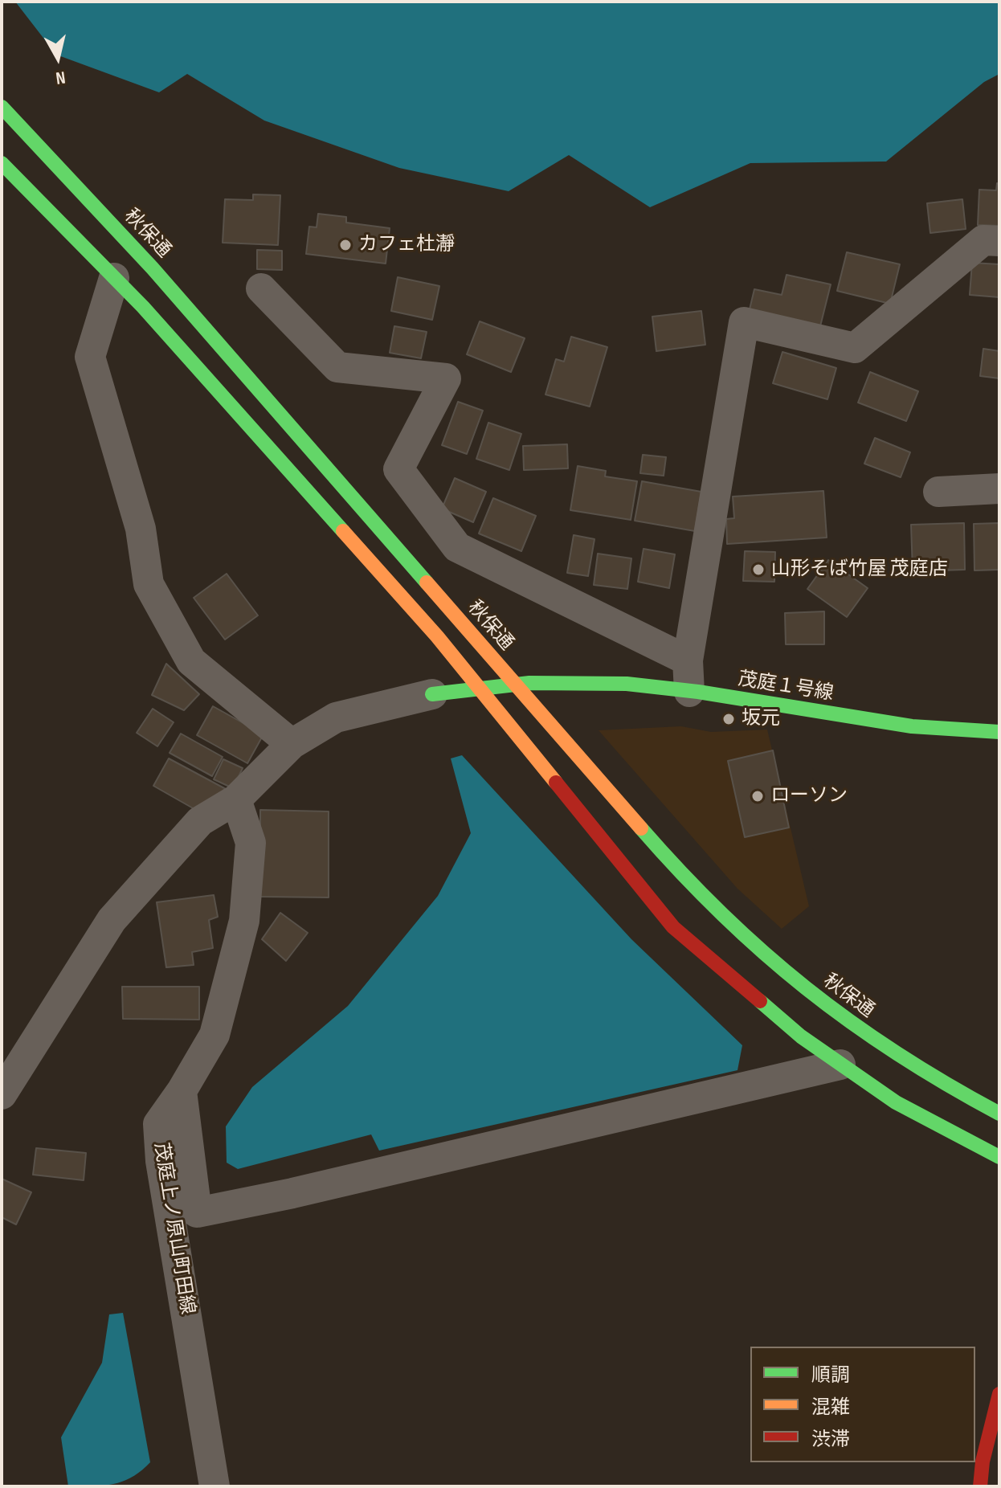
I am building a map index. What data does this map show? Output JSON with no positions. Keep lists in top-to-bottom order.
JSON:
{
  "streets": {
    "main road": ["秋保通", "茂庭１号線"],
    "street": ["茂庭上ノ原山町田線"]
  },
  "crossings": [
    ["秋保通", "茂庭１号線"]
  ],
  "places": [
    "カフェ杜瀞",
    "山形そば竹屋 茂庭店",
    "坂元",
    "ローソン"
  ],
  "legend": ["順調", "混雑", "渋滞"],
  "north": "bottom"
}
